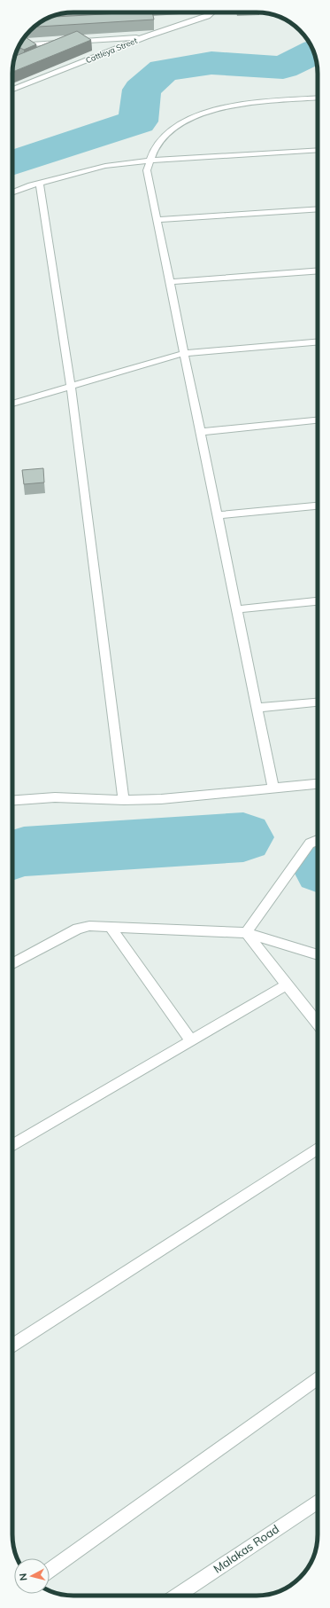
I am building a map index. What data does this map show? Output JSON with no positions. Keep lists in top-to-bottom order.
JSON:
{
  "streets": {
    "street": ["Cattleya Street", "Malakas Road"]
  },
  "north": "left"
}
